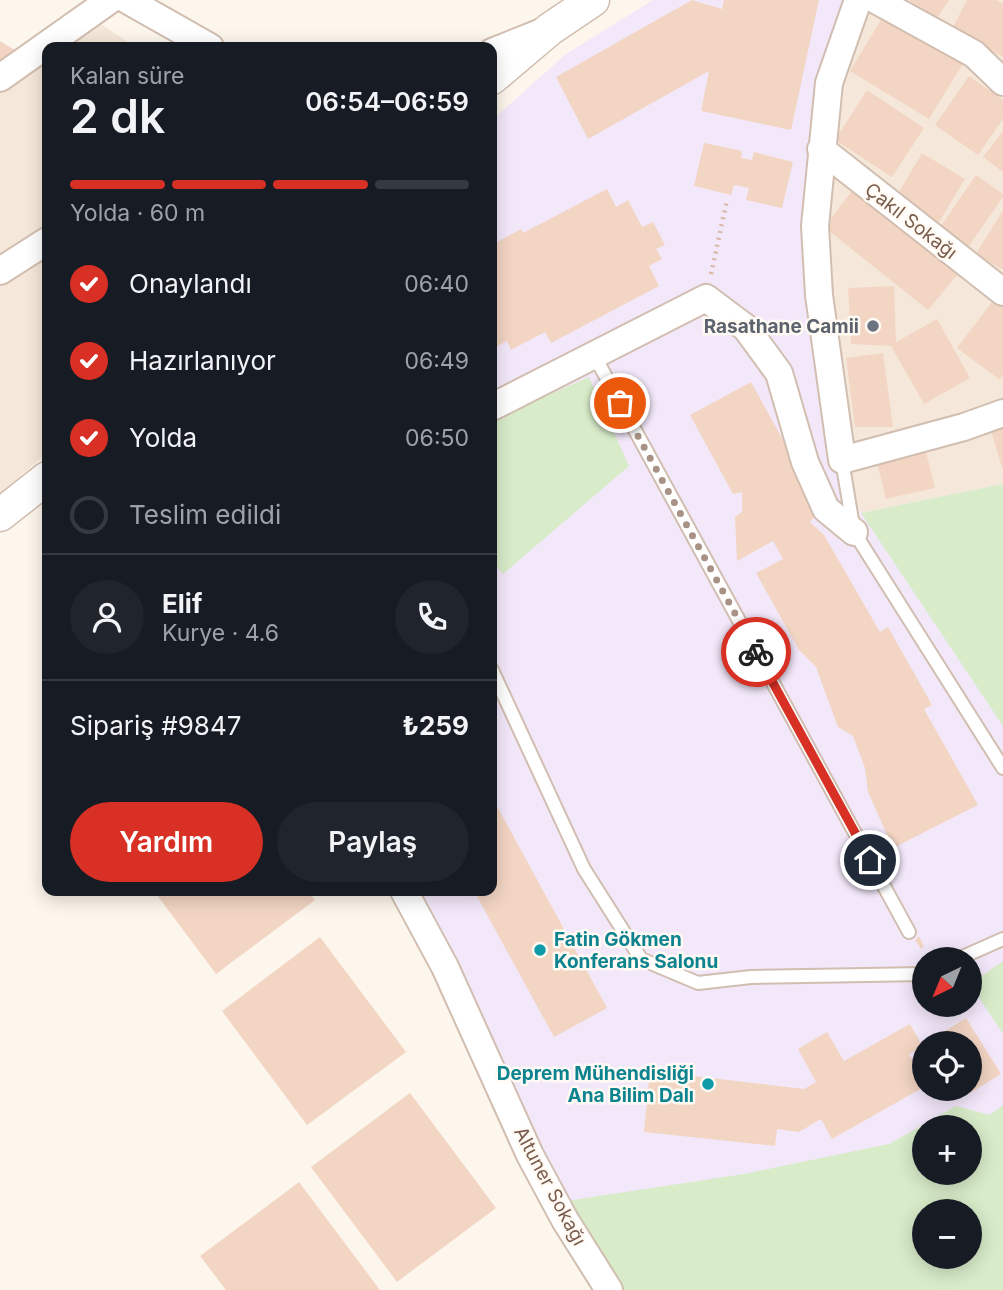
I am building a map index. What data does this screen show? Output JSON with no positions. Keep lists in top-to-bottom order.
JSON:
{
  "streets": {
    "street": ["Çakıl Sokağı", "Altuner Sokağı"]
  },
  "places": ["Rasathane Camii", "Fatin Gökmen Konferans Salonu", "Deprem Mühendisliği Ana Bilim Dalı"],
  "north": "bottom left",
  "page": {
    "heading": ["2 dk", "Kalan süre", "06:54–06:59"],
    "panel": [
      "Elif",
      "Kurye · 4.6",
      "Sipariş #9847",
      "₺259"
    ],
    "bar": "Yolda · 60 m",
    "list": [
      ["Onaylandı", "06:40"],
      ["Hazırlanıyor", "06:49"],
      ["Yolda", "06:50"],
      "Teslim edildi"
    ],
    "buttons": ["Yardım", "Paylaş"],
    "map_buttons": ["+", "−"]
  }
}
